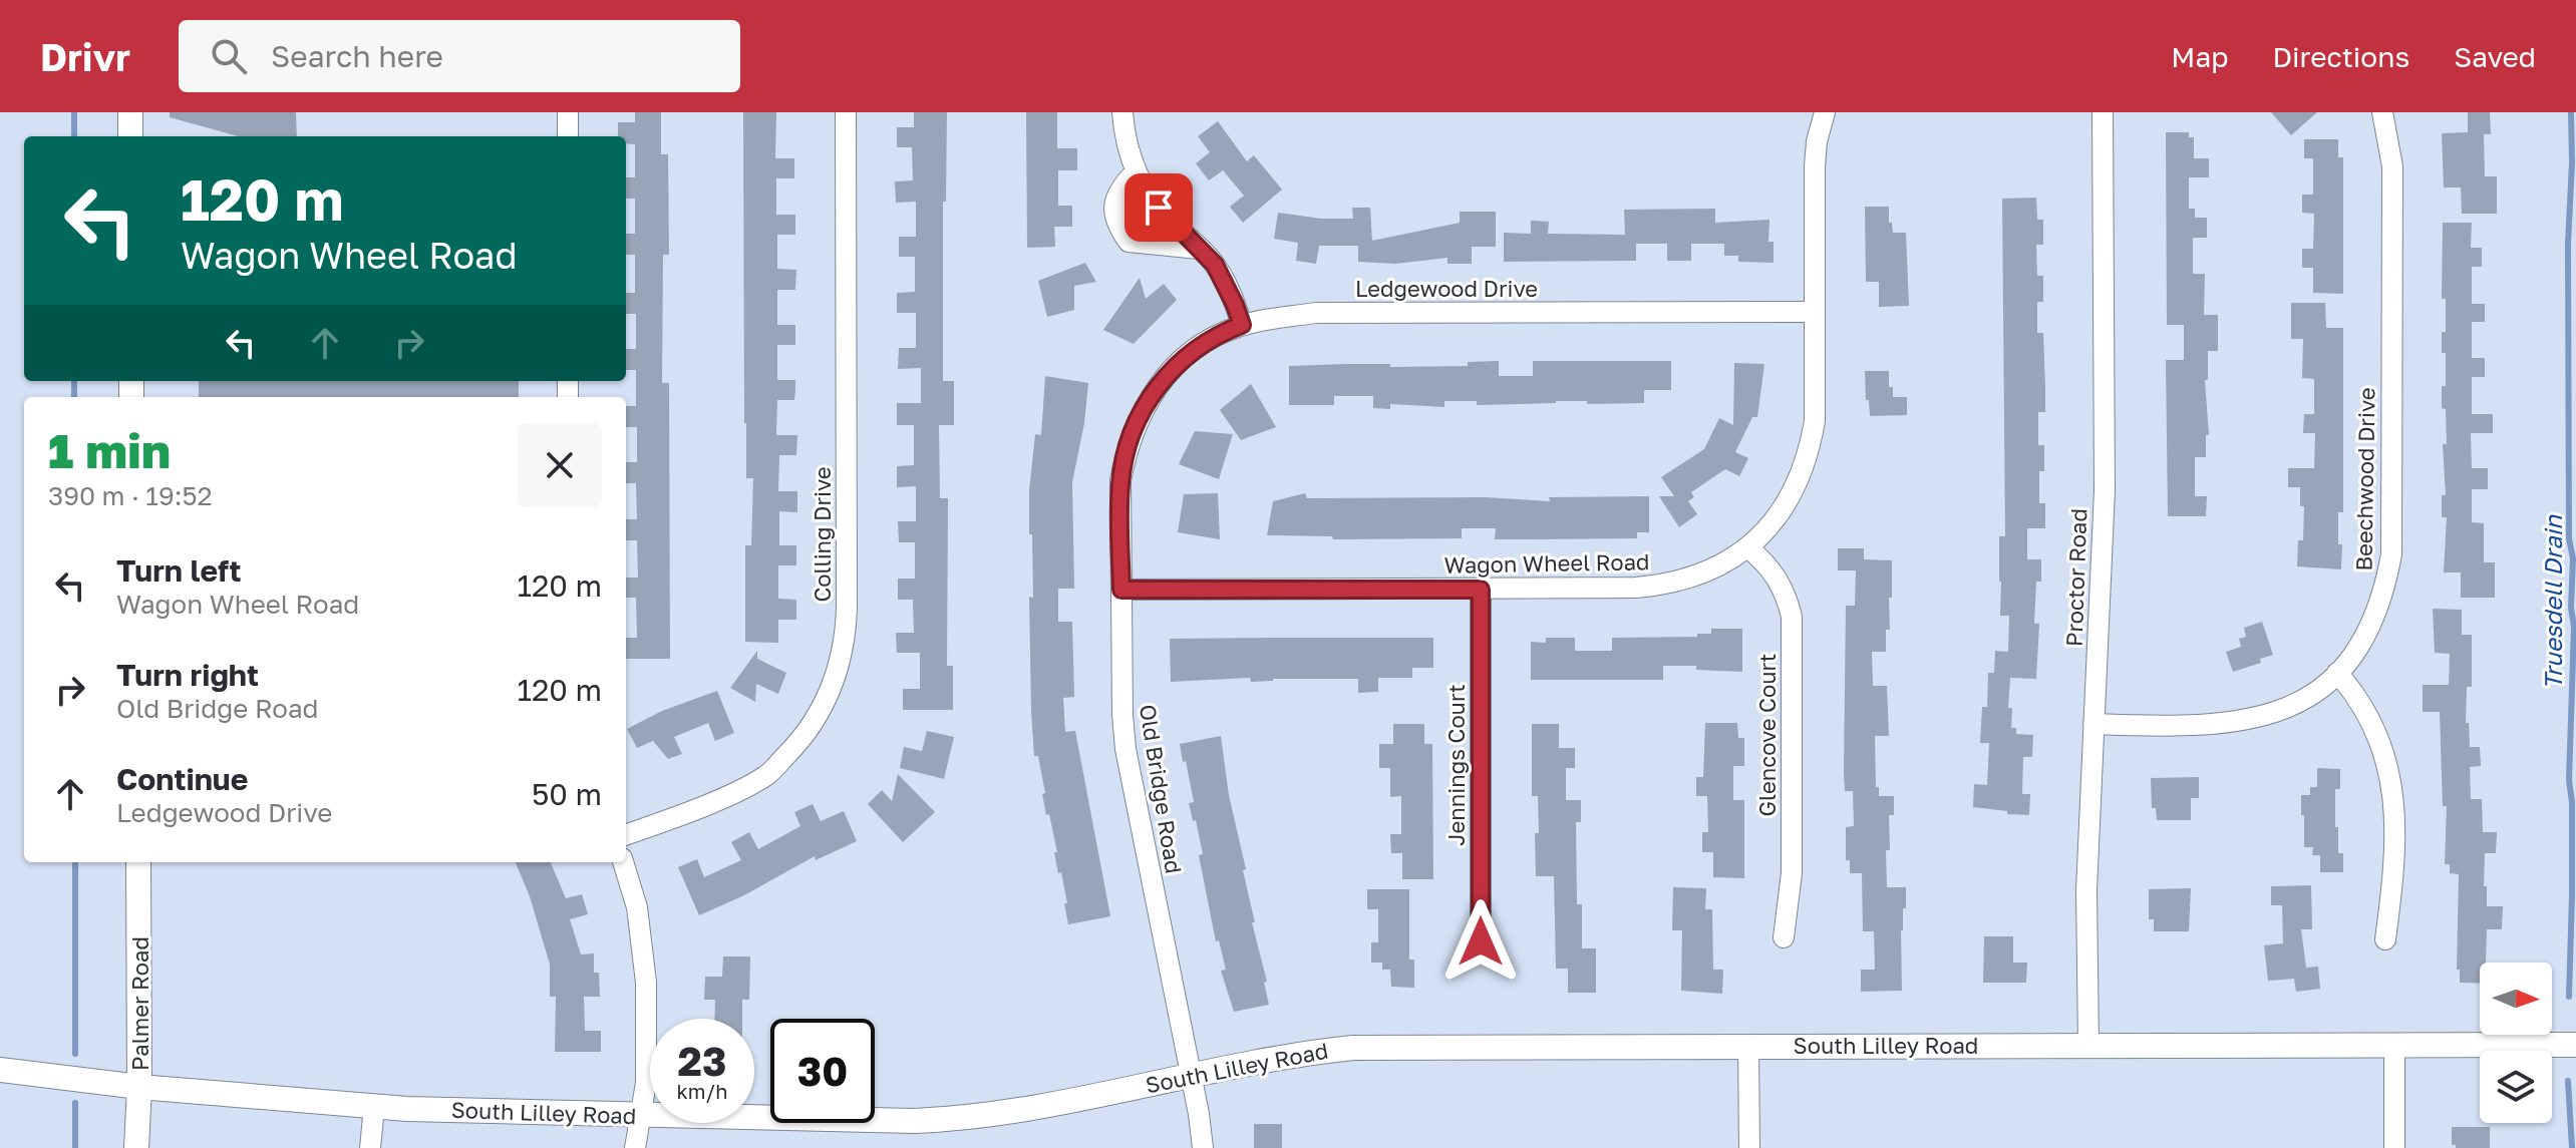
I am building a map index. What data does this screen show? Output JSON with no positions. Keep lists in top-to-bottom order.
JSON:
{
  "streets": {
    "street": [
      "Ledgewood Drive",
      "Beechwood Drive",
      "Colling Drive",
      "Wagon Wheel Road",
      "Proctor Road",
      "Glencove Court",
      "Jennings Court",
      "Old Bridge Road",
      "Palmer Road",
      "South Lilley Road"
    ]
  },
  "crossings": [
    ["Ledgewood Drive", "Wagon Wheel Road"],
    ["Ledgewood Drive", "Old Bridge Road"],
    ["Beechwood Drive", "Proctor Road"],
    ["Wagon Wheel Road", "Glencove Court"],
    ["Wagon Wheel Road", "Jennings Court"],
    ["Wagon Wheel Road", "Old Bridge Road"],
    ["Proctor Road", "South Lilley Road"],
    ["Old Bridge Road", "South Lilley Road"],
    ["Palmer Road", "South Lilley Road"]
  ],
  "water": ["Truesdell Drain"],
  "north": "right",
  "page": {
    "header": "Drivr",
    "search": "Search here",
    "nav": ["Map", "Directions", "Saved"],
    "turn": ["120 m", "Wagon Wheel Road"],
    "heading": ["1 min", "390 m · 19:52"],
    "list": [
      {
        "name": "Turn left",
        "note": "Wagon Wheel Road",
        "value": "120 m"
      },
      {
        "name": "Turn right",
        "note": "Old Bridge Road",
        "value": "120 m"
      },
      {
        "name": "Continue",
        "note": "Ledgewood Drive",
        "value": "50 m"
      }
    ],
    "speed": "23 km/h",
    "limit": "30"
  }
}
